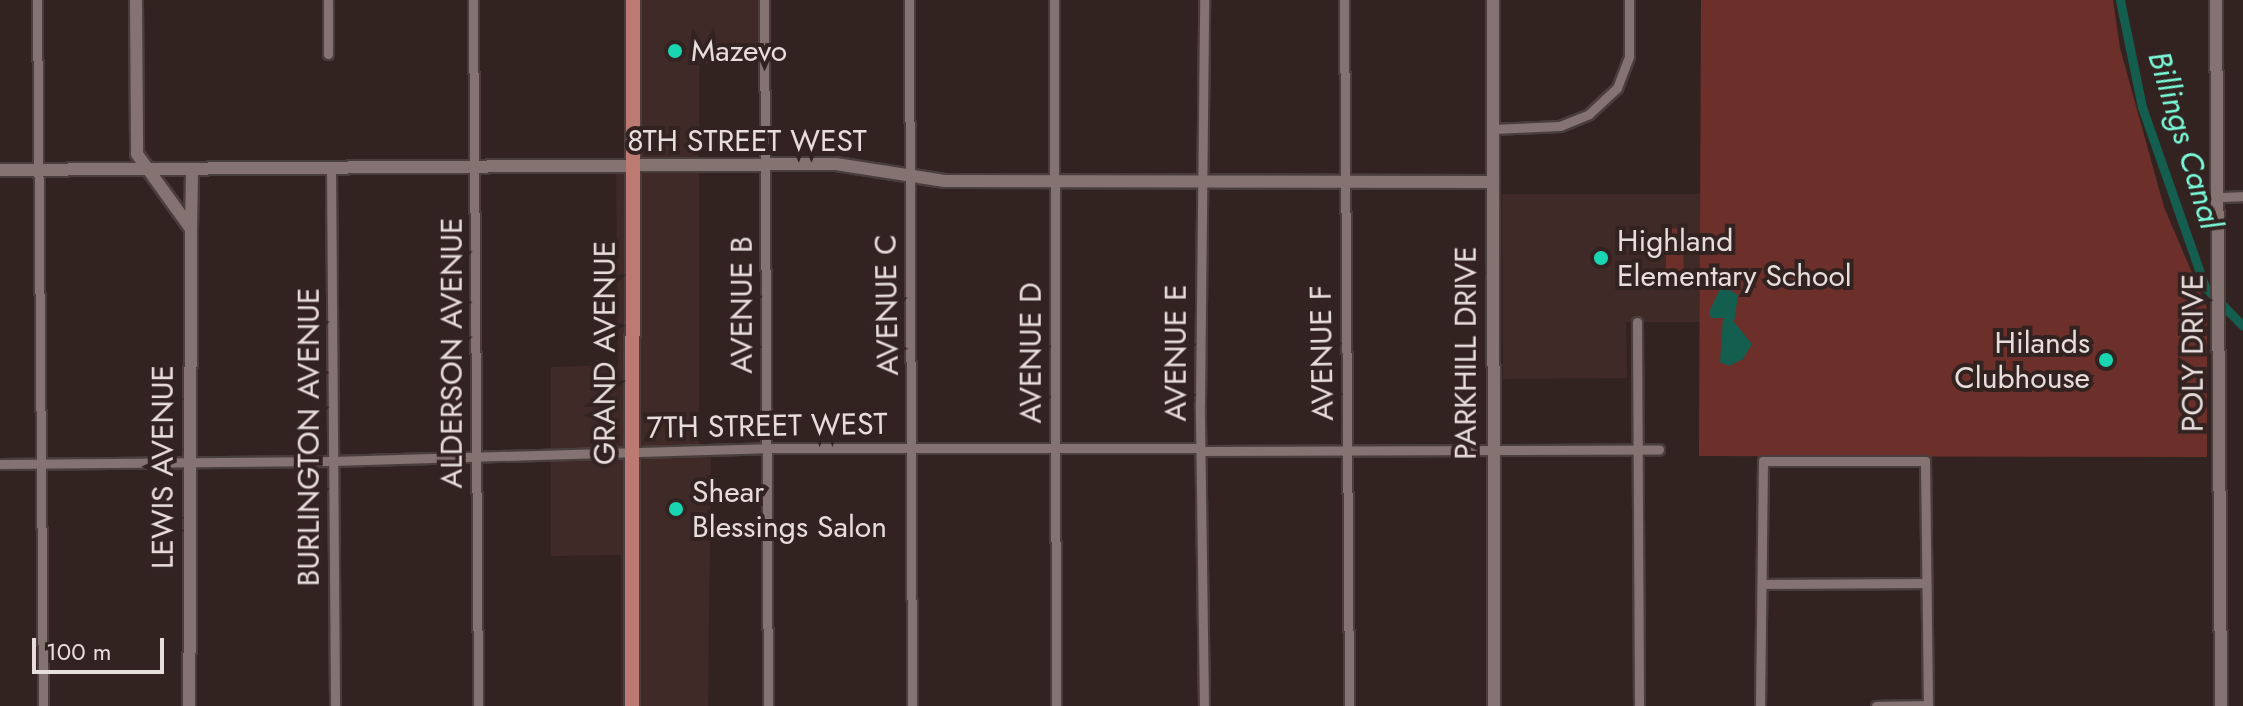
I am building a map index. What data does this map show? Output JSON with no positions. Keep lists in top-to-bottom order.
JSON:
{
  "streets": {
    "main road": ["GRAND AVENUE"],
    "street": [
      "8TH STREET WEST",
      "AVENUE B",
      "AVENUE C",
      "ALDERSON AVENUE",
      "AVENUE D",
      "AVENUE E",
      "AVENUE F",
      "PARKHILL DRIVE",
      "POLY DRIVE",
      "7TH STREET WEST",
      "BURLINGTON AVENUE",
      "LEWIS AVENUE"
    ]
  },
  "crossings": [
    ["8TH STREET WEST", "AVENUE B"],
    ["8TH STREET WEST", "AVENUE C"],
    ["8TH STREET WEST", "ALDERSON AVENUE"],
    ["8TH STREET WEST", "GRAND AVENUE"],
    ["8TH STREET WEST", "AVENUE D"],
    ["8TH STREET WEST", "AVENUE E"],
    ["8TH STREET WEST", "AVENUE F"],
    ["8TH STREET WEST", "PARKHILL DRIVE"],
    ["8TH STREET WEST", "BURLINGTON AVENUE"],
    ["8TH STREET WEST", "LEWIS AVENUE"],
    ["AVENUE B", "7TH STREET WEST"],
    ["AVENUE C", "7TH STREET WEST"],
    ["ALDERSON AVENUE", "7TH STREET WEST"],
    ["GRAND AVENUE", "7TH STREET WEST"],
    ["AVENUE D", "7TH STREET WEST"],
    ["AVENUE E", "7TH STREET WEST"],
    ["AVENUE F", "7TH STREET WEST"],
    ["PARKHILL DRIVE", "7TH STREET WEST"],
    ["7TH STREET WEST", "BURLINGTON AVENUE"],
    ["7TH STREET WEST", "LEWIS AVENUE"]
  ],
  "water": ["Billings Canal"],
  "places": [
    "Mazevo",
    "Highland Elementary School",
    "Hilands Clubhouse",
    "Shear Blessings Salon"
  ],
  "scale_bar": "100 m"
}
